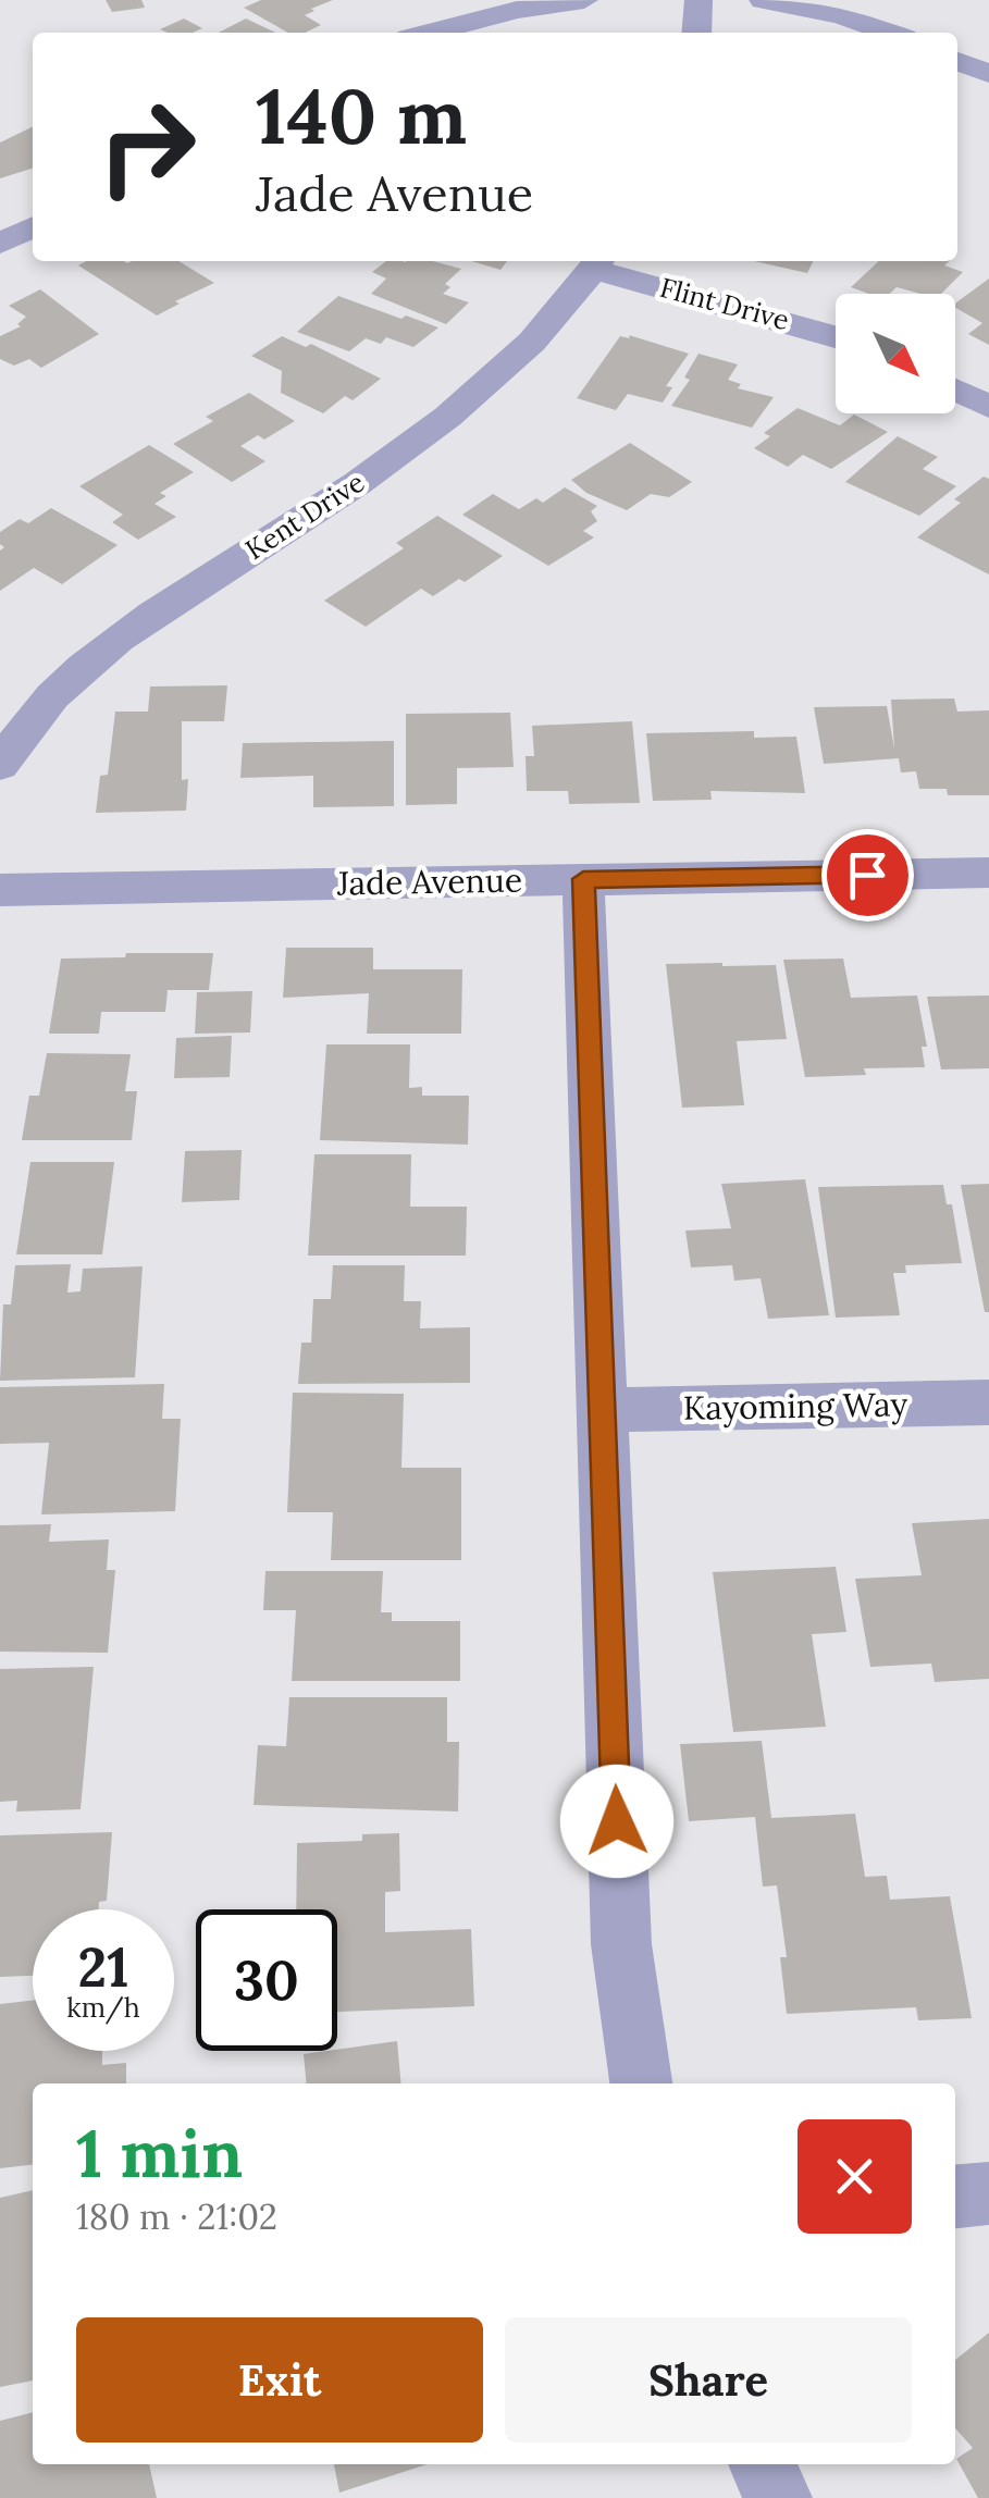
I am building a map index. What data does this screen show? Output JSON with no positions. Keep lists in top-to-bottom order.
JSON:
{
  "streets": {
    "street": [
      "Flint Drive",
      "Kent Drive",
      "Jade Avenue",
      "Kayoming Way"
    ]
  },
  "crossings": [
    ["Flint Drive", "Kent Drive"]
  ],
  "north": "bottom right",
  "page": {
    "turn": ["140 m", "Jade Avenue"],
    "speed": "21 km/h",
    "limit": "30",
    "heading": ["1 min", "180 m · 21:02"],
    "buttons": ["Exit", "Share"]
  }
}
